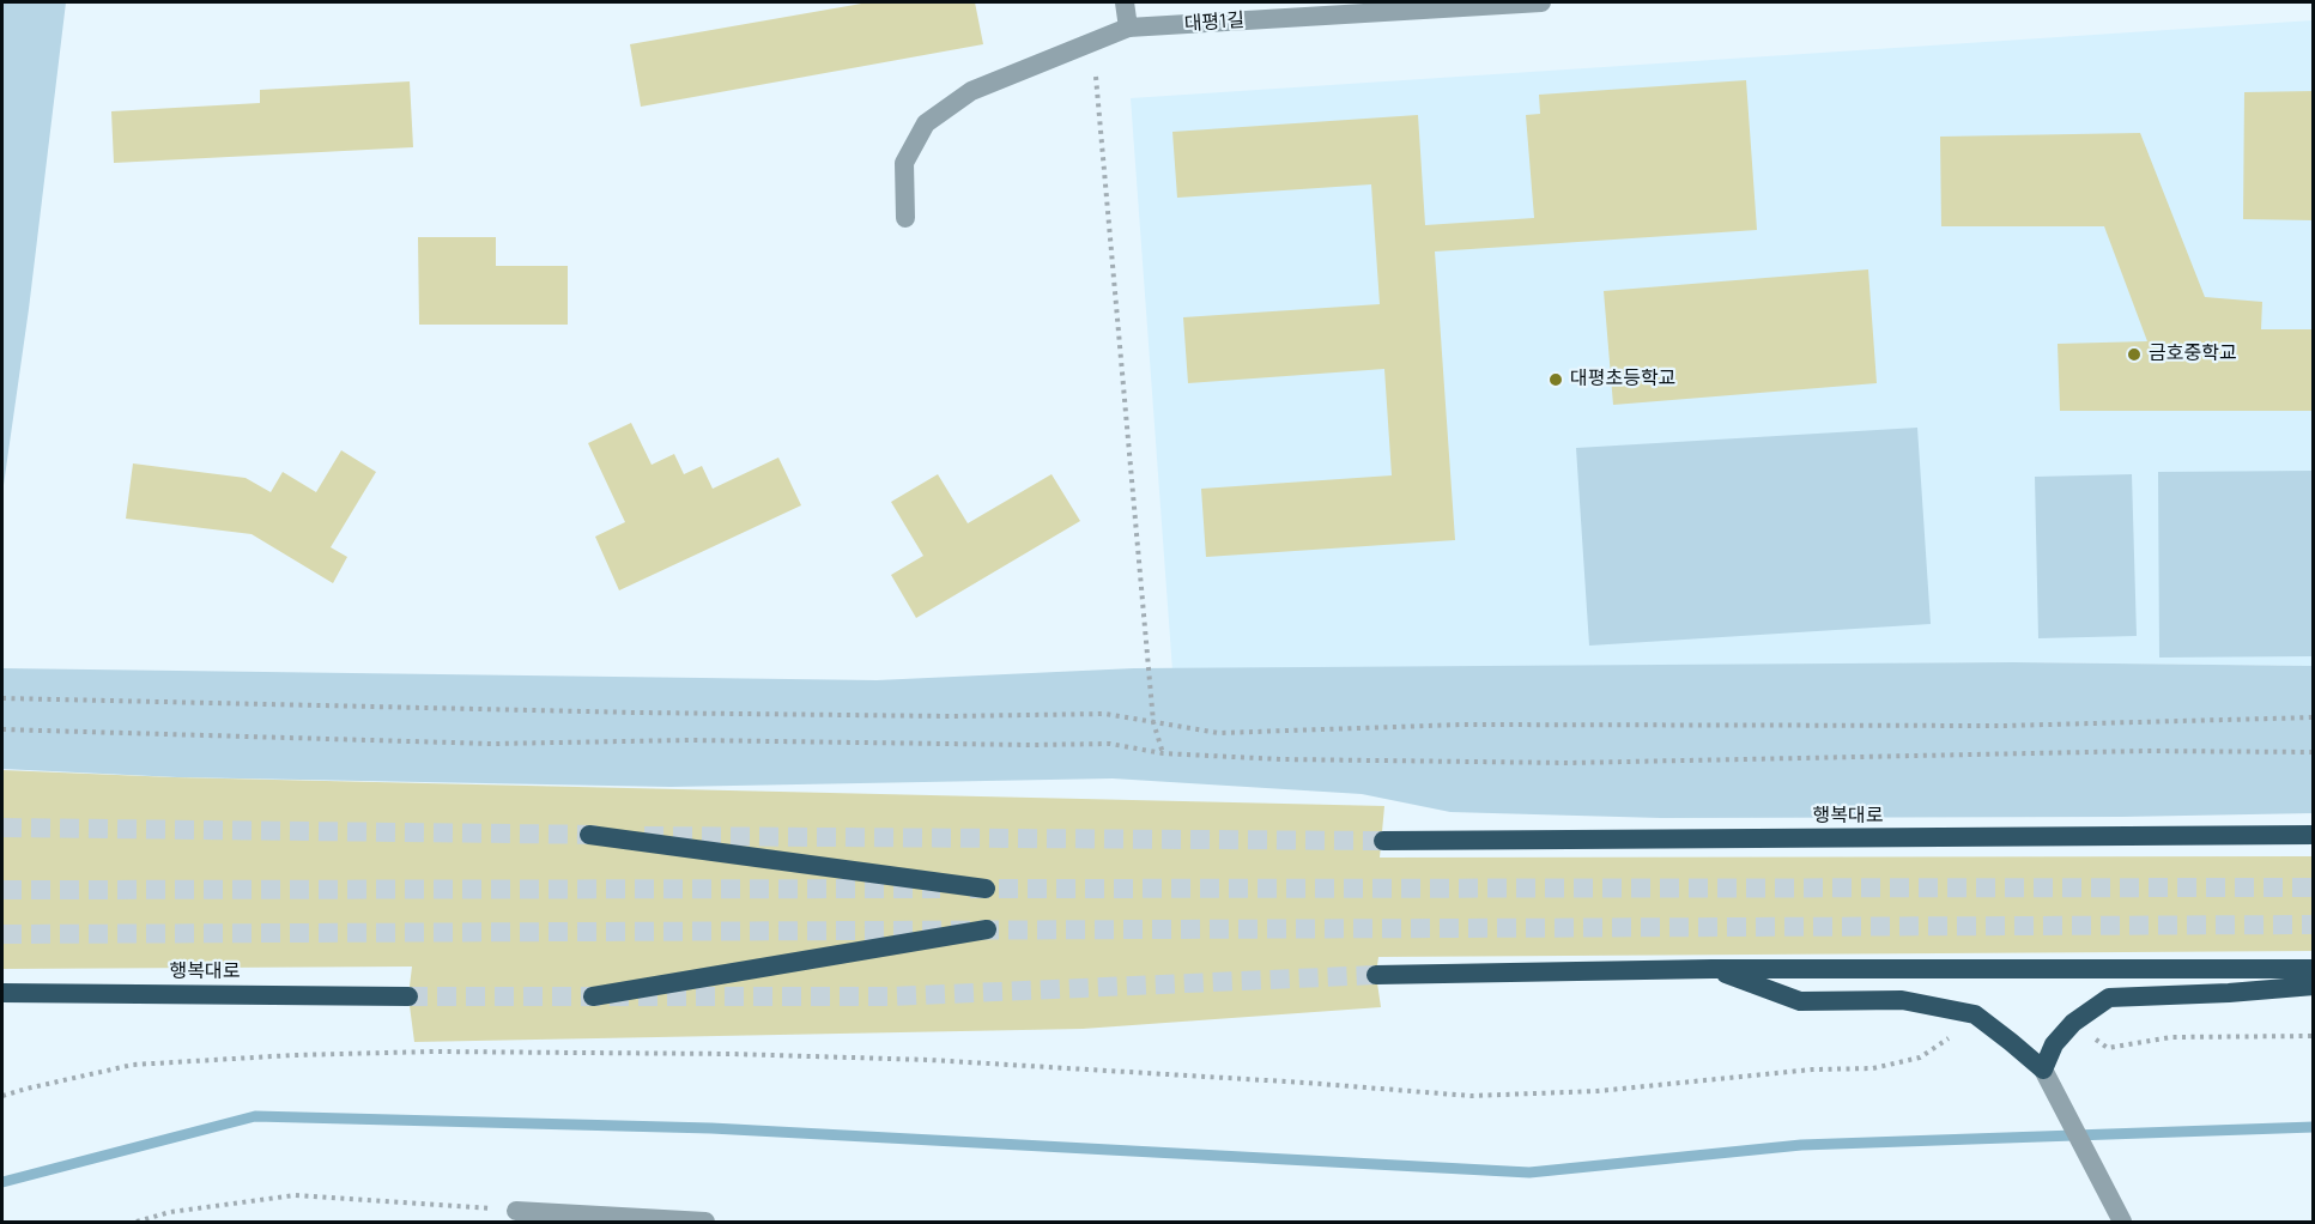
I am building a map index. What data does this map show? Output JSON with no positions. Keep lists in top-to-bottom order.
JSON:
{
  "streets": {
    "highway": ["행복대로"],
    "street": ["대평1길"]
  },
  "places": ["금호중학교", "대평초등학교"]
}
